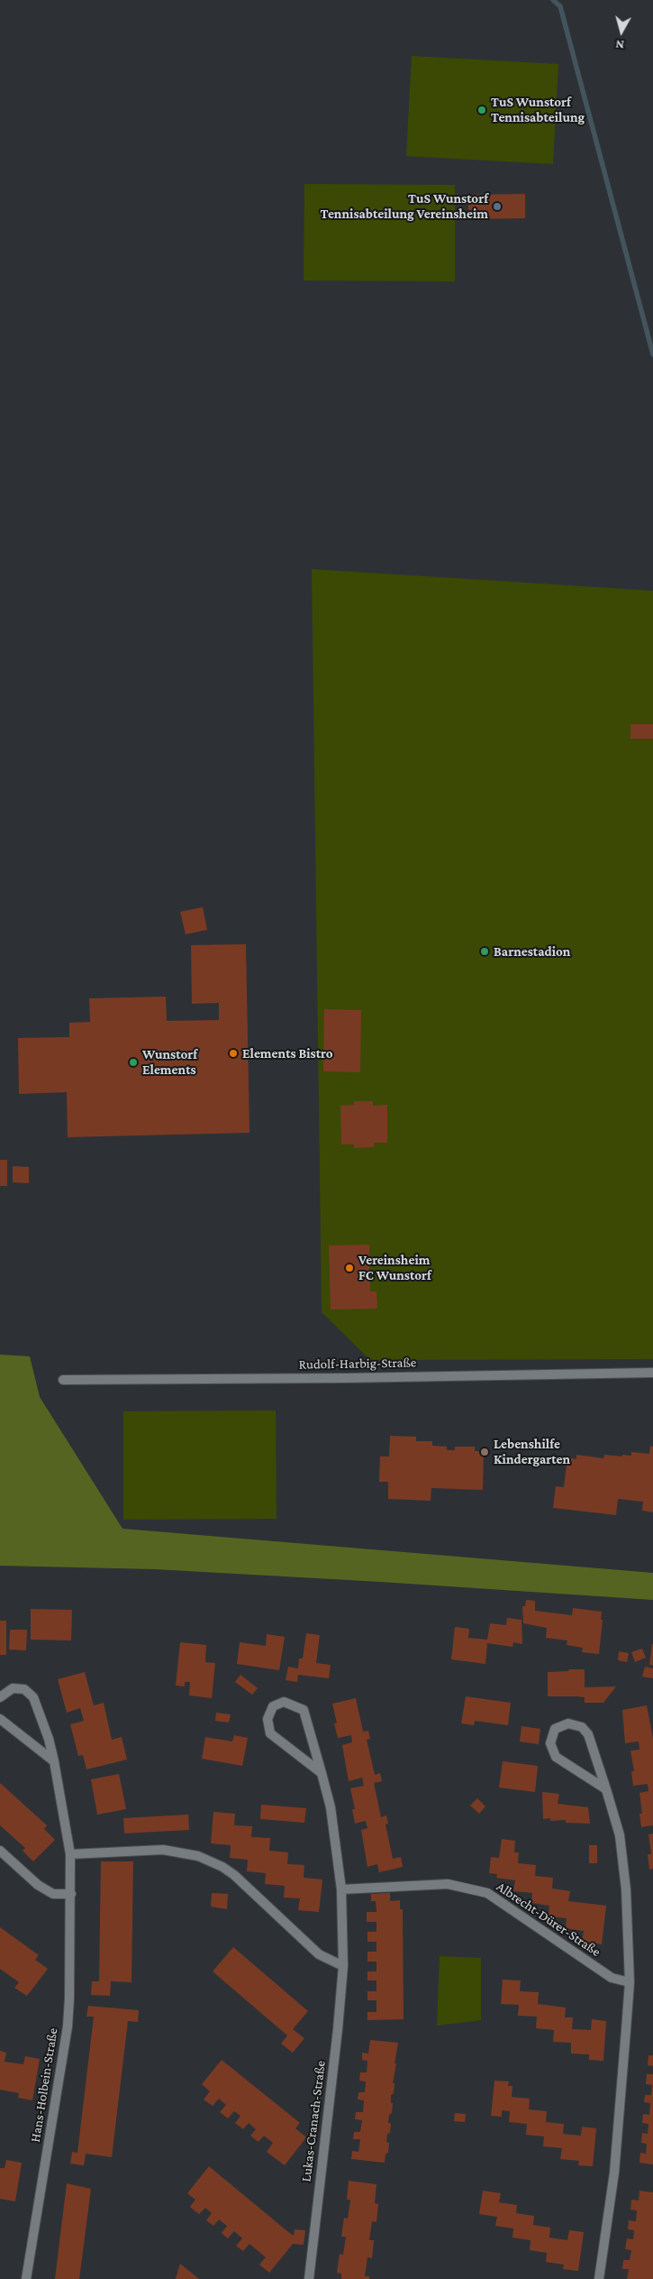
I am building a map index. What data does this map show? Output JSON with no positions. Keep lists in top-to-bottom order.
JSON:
{
  "streets": {
    "street": [
      "Rudolf-Harbig-Straße",
      "Albrecht-Dürer-Straße",
      "Hans-Holbein-Straße",
      "Lukas-Cranach-Straße"
    ]
  },
  "crossings": [
    ["Albrecht-Dürer-Straße", "Lukas-Cranach-Straße"]
  ],
  "places": [
    "TuS Wunstorf Tennisabteilung",
    "TuS Wunstorf Tennisabteilung Vereinsheim",
    "Barnestadion",
    "Elements Bistro",
    "Wunstorf Elements",
    "Vereinsheim FC Wunstorf",
    "Lebenshilfe Kindergarten"
  ],
  "north": "bottom"
}
